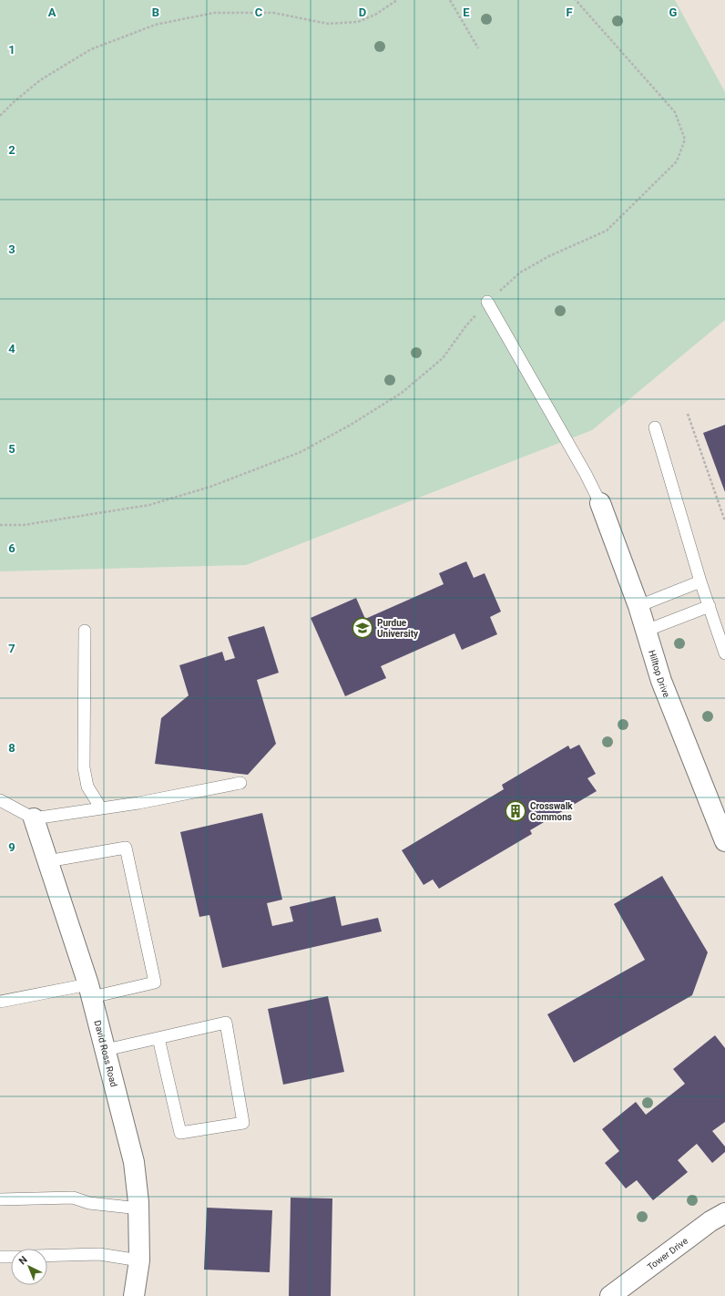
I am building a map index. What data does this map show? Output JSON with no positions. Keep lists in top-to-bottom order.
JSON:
{
  "streets": {
    "street": ["Hilltop Drive", "David Ross Road", "Tower Drive"]
  },
  "places": {
    "school or university": ["Purdue University"],
    "building": ["Crosswalk Commons"]
  },
  "north": "top left",
  "grid": {
    "columns": [
      "A",
      "B",
      "C",
      "D",
      "E",
      "F",
      "G"
    ],
    "rows": [
      "1",
      "2",
      "3",
      "4",
      "5",
      "6",
      "7",
      "8",
      "9"
    ]
  }
}
